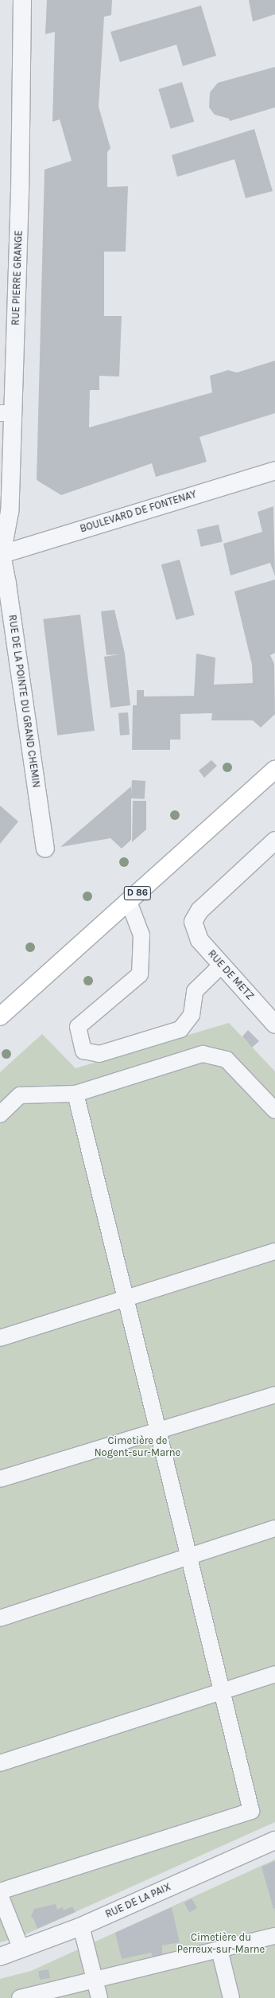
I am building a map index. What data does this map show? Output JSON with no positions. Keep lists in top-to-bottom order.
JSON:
{
  "streets": {
    "main road": ["D 86"],
    "street": [
      "RUE PIERRE GRANGE",
      "BOULEVARD DE FONTENAY",
      "RUE DE LA POINTE DU GRAND CHEMIN",
      "RUE DE METZ",
      "RUE DE LA PAIX"
    ]
  },
  "crossings": [
    ["RUE PIERRE GRANGE", "BOULEVARD DE FONTENAY"],
    ["RUE PIERRE GRANGE", "RUE DE LA POINTE DU GRAND CHEMIN"],
    ["BOULEVARD DE FONTENAY", "RUE DE LA POINTE DU GRAND CHEMIN"]
  ],
  "parks": ["Cimetière de Nogent-sur-Marne", "Cimetière du Perreux-sur-Marne"]
}
